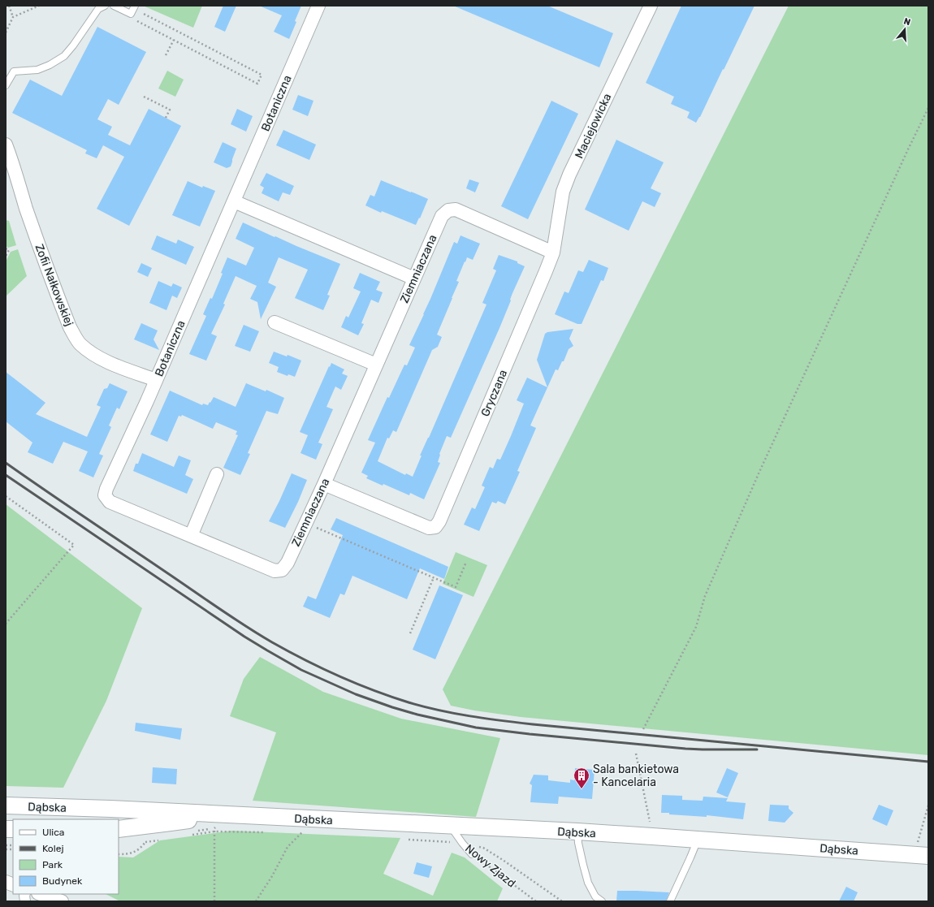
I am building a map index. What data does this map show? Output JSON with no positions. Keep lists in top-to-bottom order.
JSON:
{
  "streets": {
    "street": [
      "Botaniczna",
      "Maciejowicka",
      "Ziemniaczana",
      "Zofii Nałkowskiej",
      "Gryczana",
      "Dąbska"
    ],
    "lane": ["Nowy Zjazd"]
  },
  "crossings": [
    ["Botaniczna", "Ziemniaczana"],
    ["Botaniczna", "Zofii Nałkowskiej"],
    ["Maciejowicka", "Ziemniaczana"],
    ["Maciejowicka", "Gryczana"],
    ["Ziemniaczana", "Gryczana"],
    ["Dąbska", "Nowy Zjazd"]
  ],
  "places": {
    "building": ["Sala bankietowa - Kancelaria"]
  },
  "legend": [
    "Ulica",
    "Kolej",
    "Park",
    "Budynek"
  ],
  "north": "top"
}
